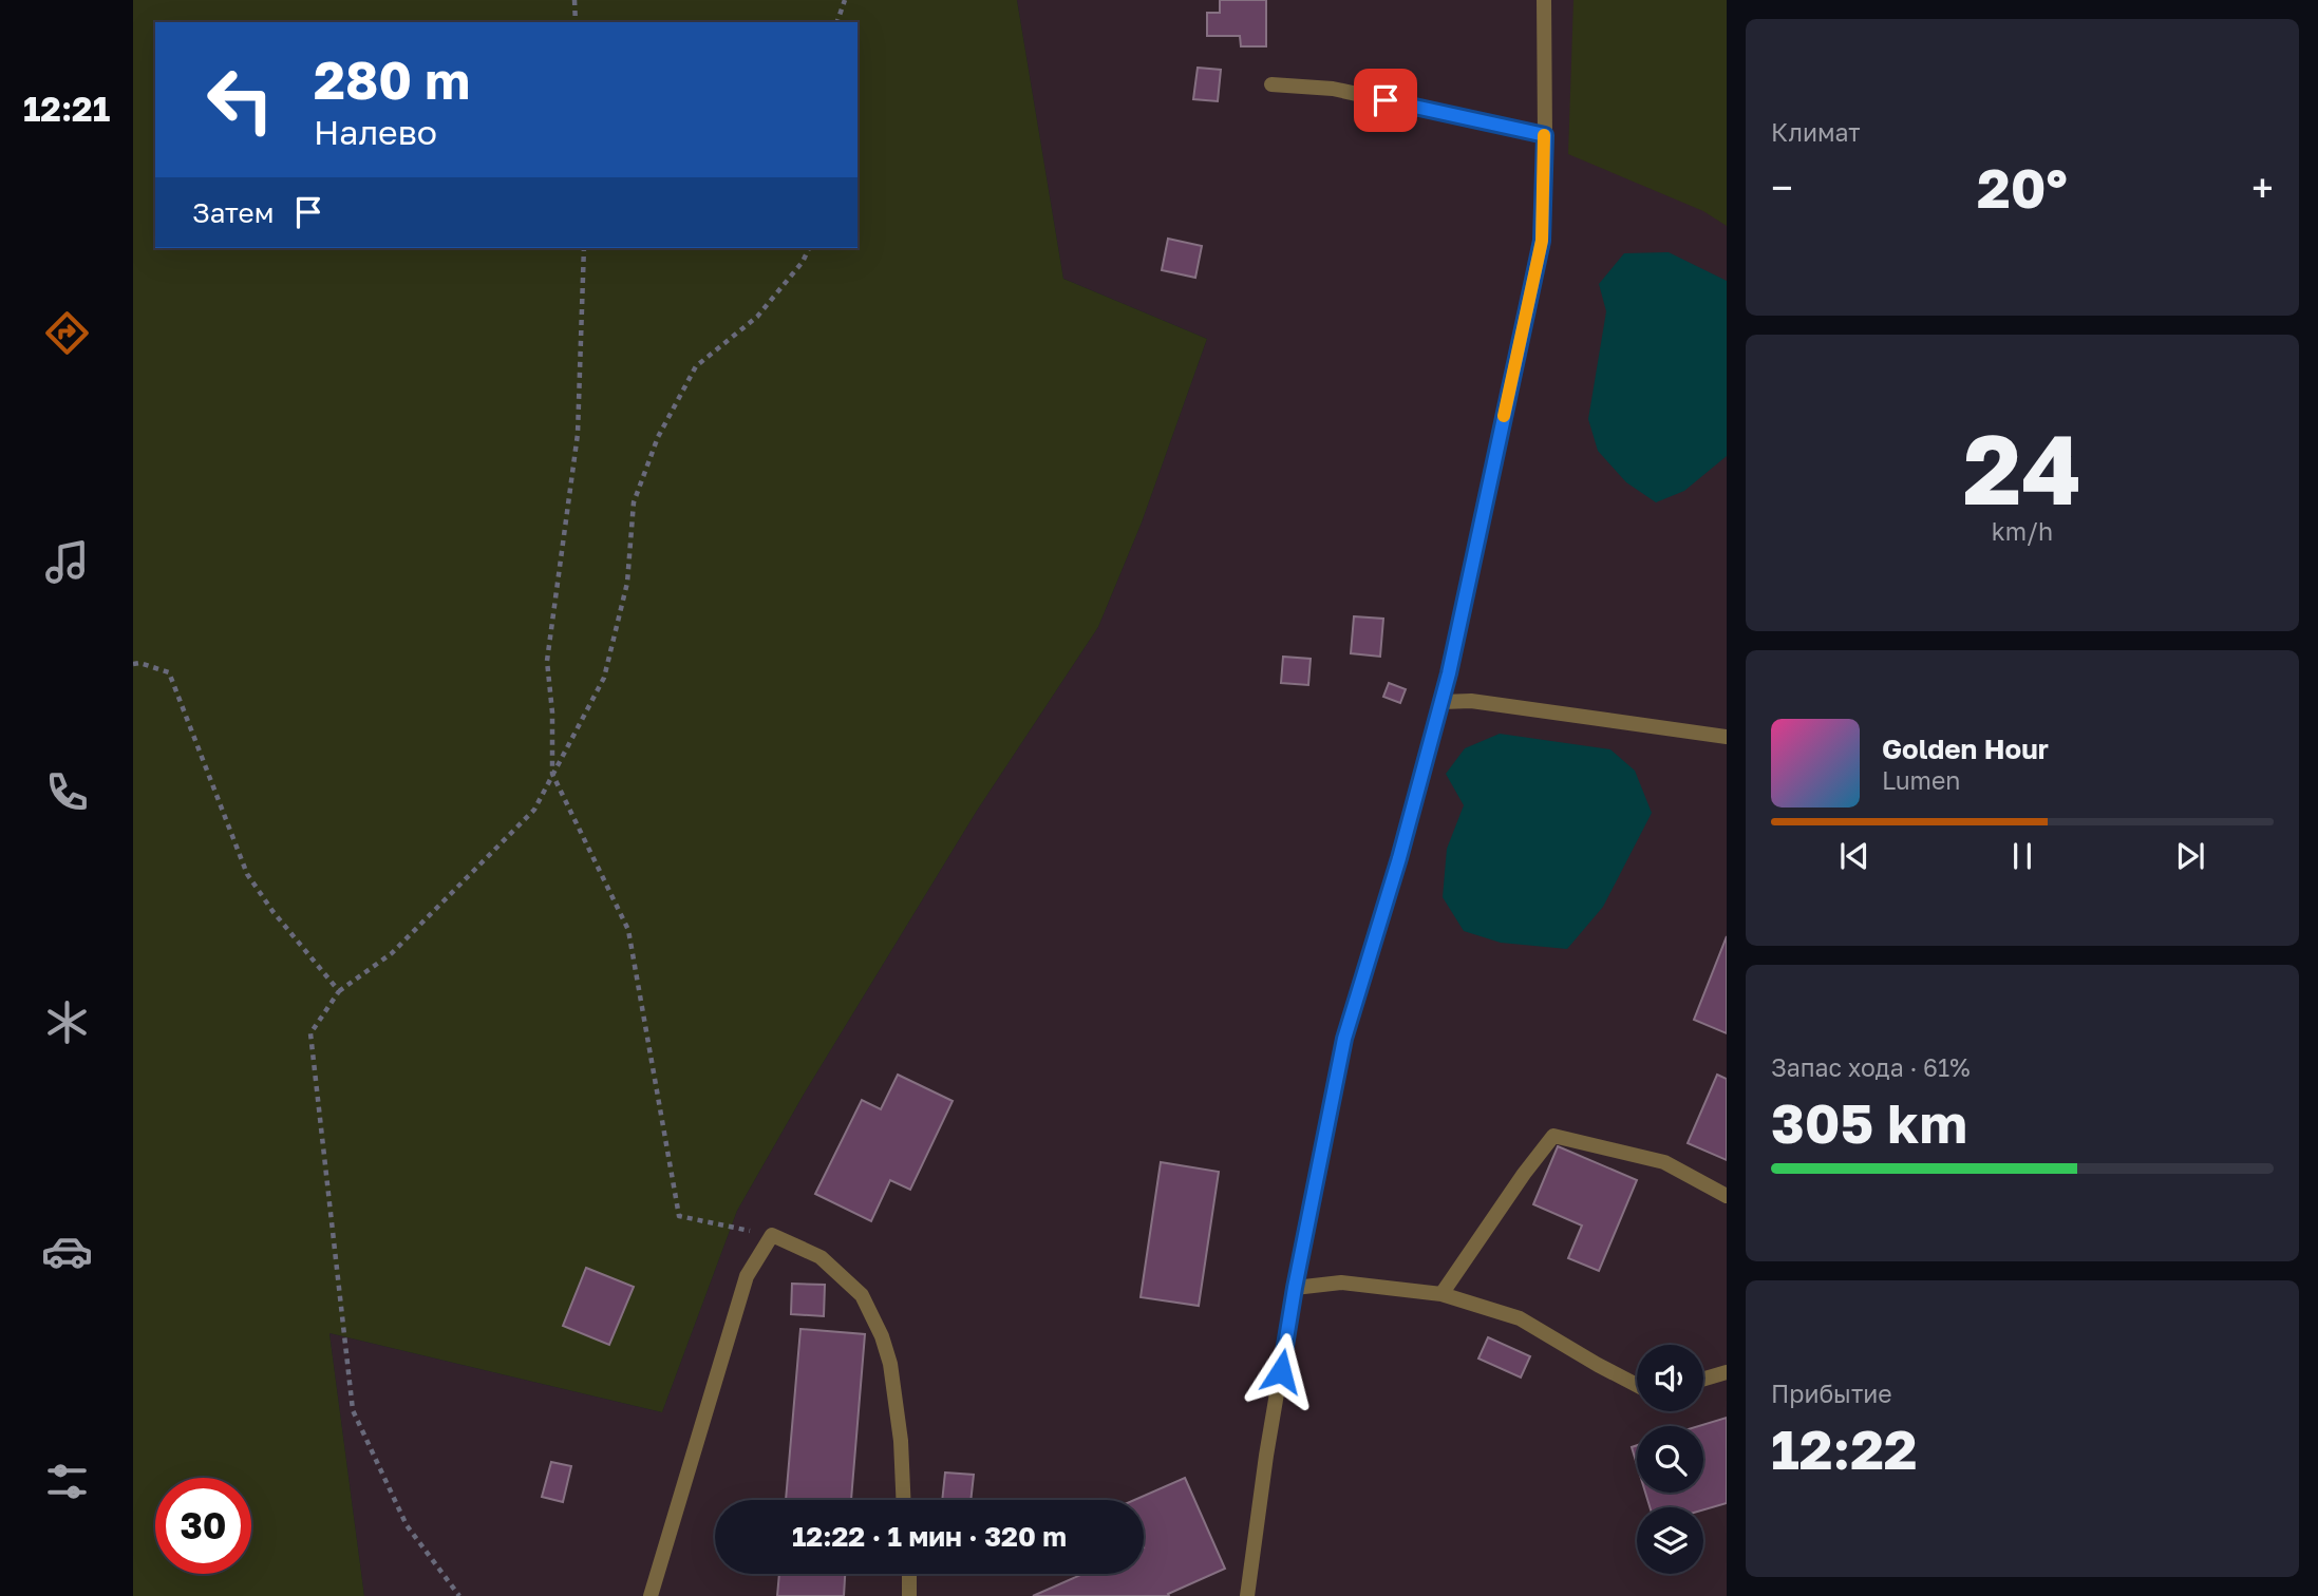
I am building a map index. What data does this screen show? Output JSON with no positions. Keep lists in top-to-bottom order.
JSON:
{
  "page": {
    "tabs": "12:21",
    "tile": [
      "Климат",
      ["24", "km/h"],
      ["Запас хода · 61%", "305 km"],
      ["Прибытие", "12:22"]
    ],
    "turn": ["280 m", "Налево"],
    "heat": ["−", "20°", "+"],
    "then": "Затем",
    "song": ["Golden Hour", "Lumen"],
    "limit": "30",
    "trip": "12:22 · 1 мин · 320 m"
  }
}
